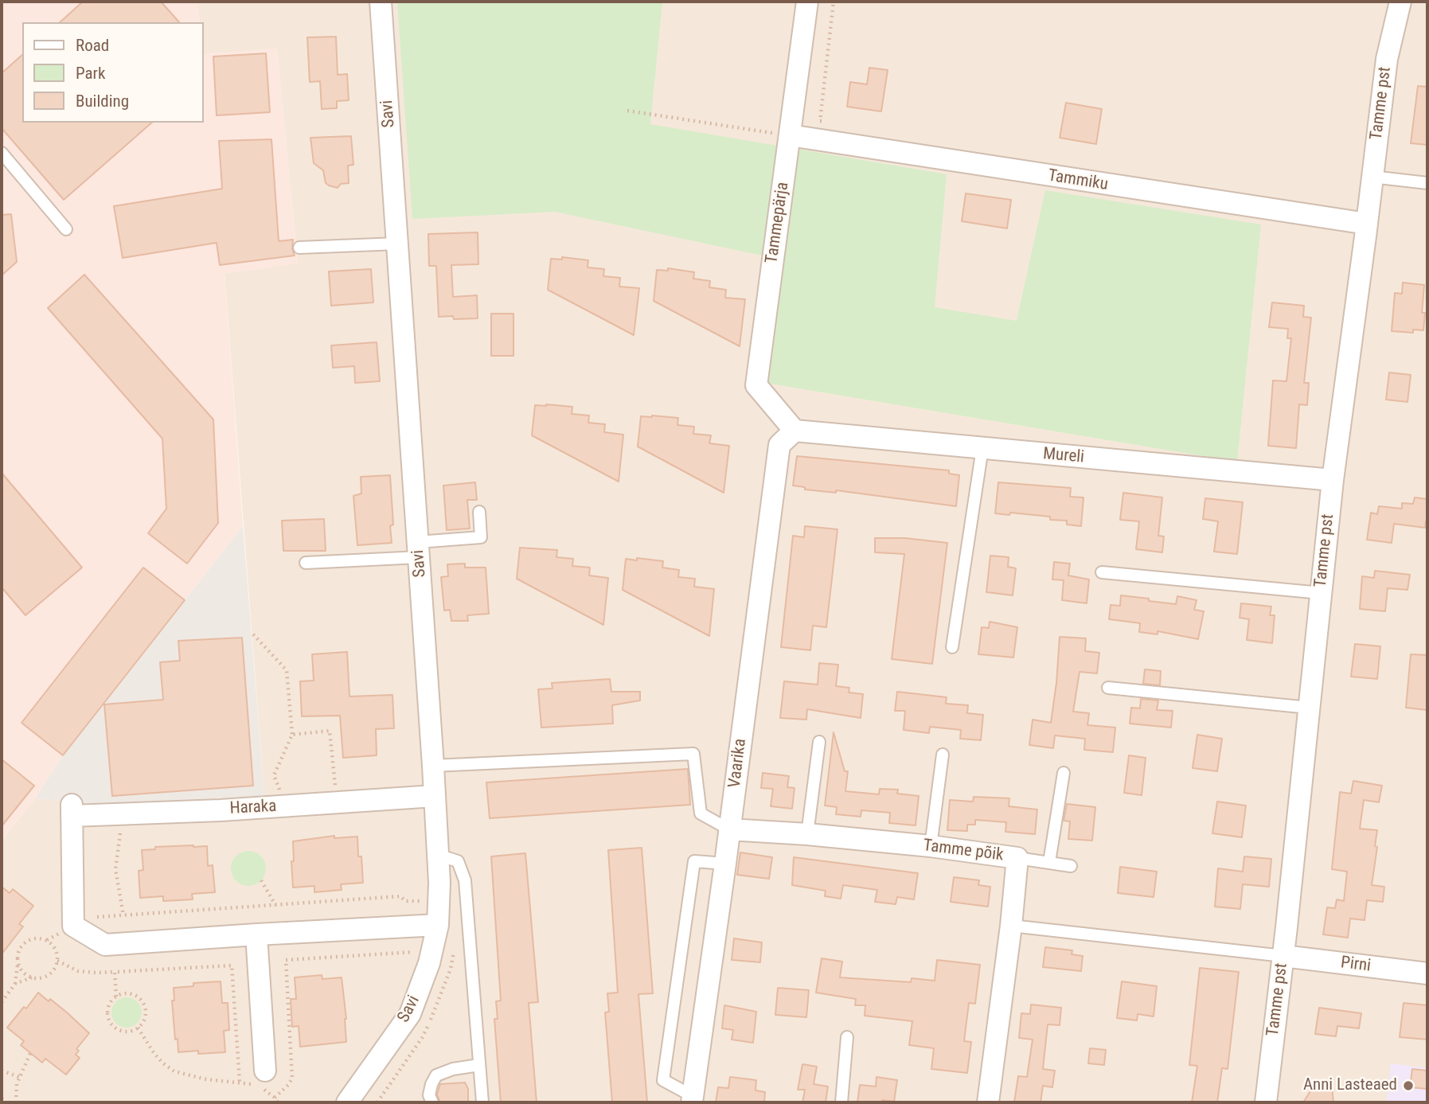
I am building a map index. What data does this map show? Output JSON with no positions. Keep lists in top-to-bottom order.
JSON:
{
  "streets": {
    "street": [
      "Tamme pst",
      "Savi",
      "Tammiku",
      "Tammepärja",
      "Mureli",
      "Vaarika",
      "Haraka",
      "Tamme põik",
      "Pirni"
    ]
  },
  "crossings": [
    ["Tamme pst", "Tammiku"],
    ["Tamme pst", "Mureli"],
    ["Tamme pst", "Pirni"],
    ["Savi", "Haraka"],
    ["Tammiku", "Tammepärja"],
    ["Tammepärja", "Mureli"],
    ["Tammepärja", "Vaarika"],
    ["Mureli", "Vaarika"],
    ["Vaarika", "Tamme põik"]
  ],
  "places": ["Anni Lasteaed"],
  "legend": ["Road", "Park", "Building"]
}
